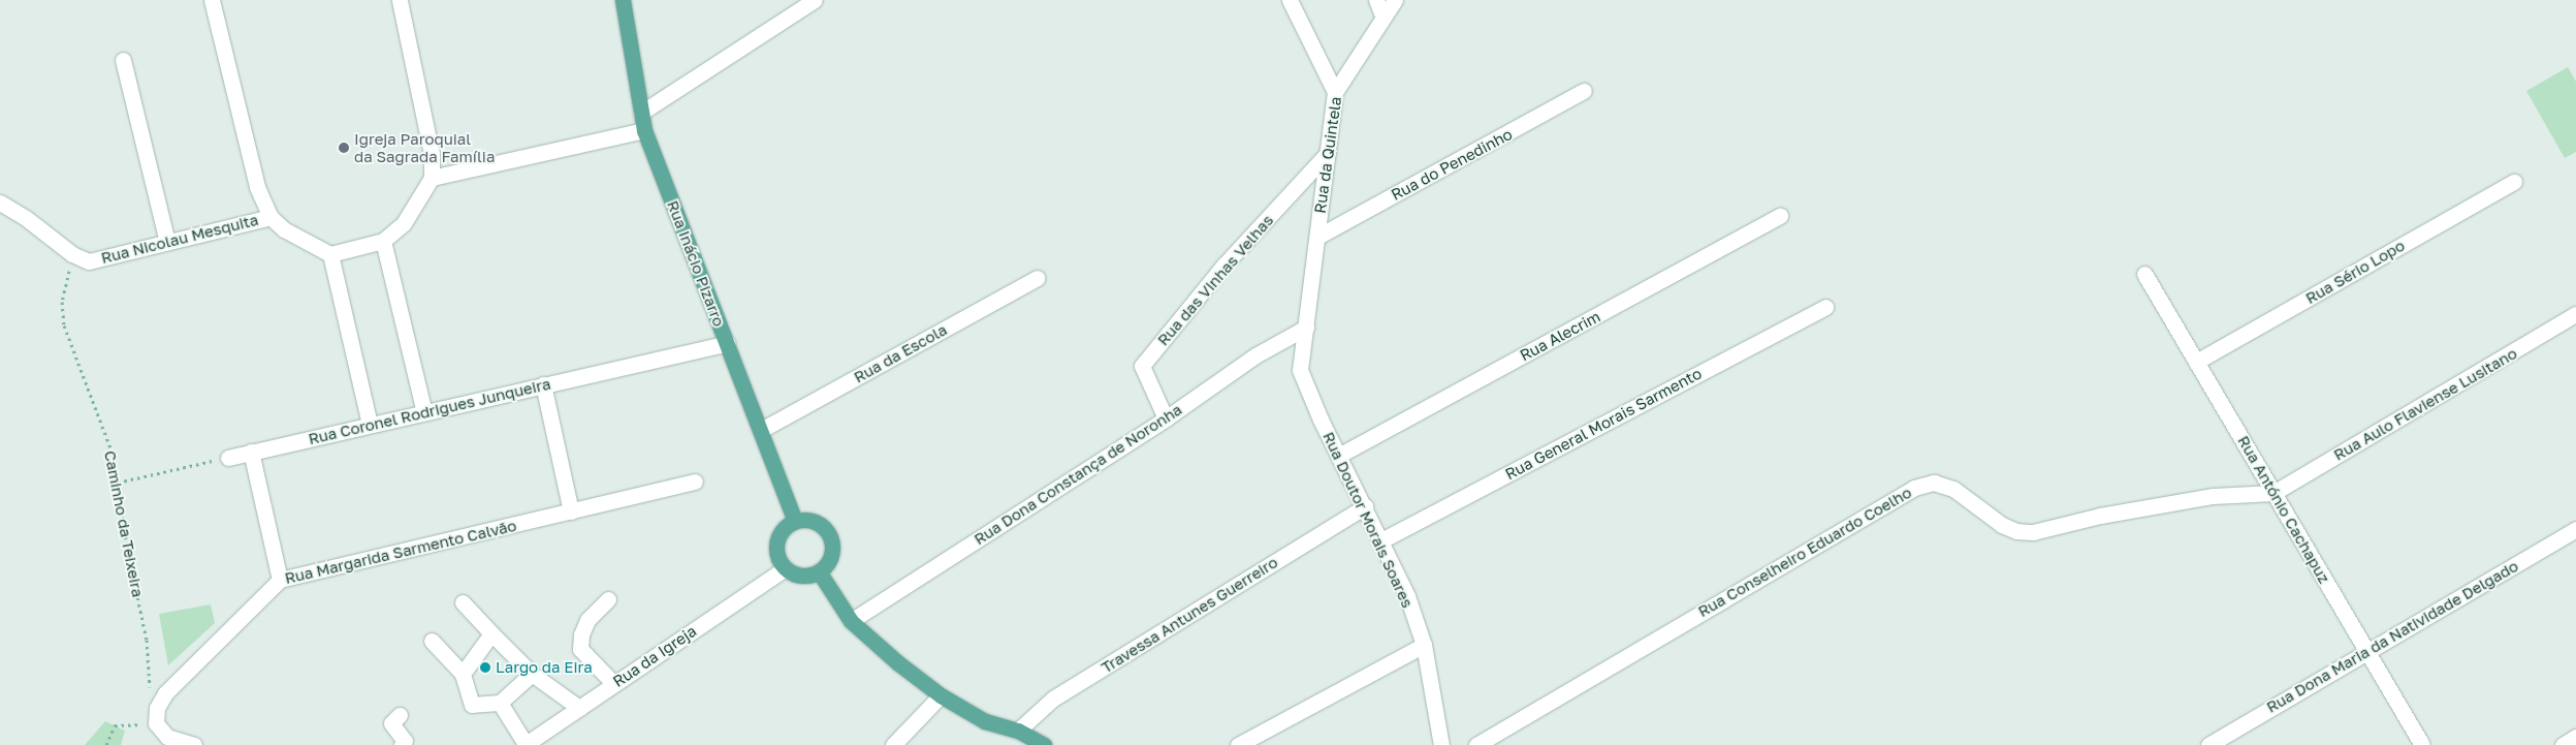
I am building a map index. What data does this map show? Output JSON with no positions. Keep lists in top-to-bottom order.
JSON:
{
  "streets": {
    "main road": ["Rua Inácio Pizarro"],
    "street": [
      "Rua da Quintela",
      "Rua do Penedinho",
      "Rua Nicolau Mesquita",
      "Rua Sério Lopo",
      "Rua das Vinhas Velhas",
      "Rua Alecrim",
      "Rua da Escola",
      "Rua Aulo Flaviense Lusitano",
      "Rua Coronel Rodrigues Junqueira",
      "Rua General Morais Sarmento",
      "Rua Dona Constança de Noronha",
      "Rua António Cachapuz",
      "Rua Doutor Morais Soares",
      "Rua Margarida Sarmento Calvão",
      "Rua Conselheiro Eduardo Coelho",
      "Travessa Antunes Guerreiro",
      "Rua Dona Maria da Natividade Delgado",
      "Rua da Igreja"
    ],
    "path": ["Caminho da Teixeira"]
  },
  "crossings": [
    ["Rua da Quintela", "Rua do Penedinho"],
    ["Rua da Quintela", "Rua das Vinhas Velhas"],
    ["Rua da Quintela", "Rua Dona Constança de Noronha"],
    ["Rua da Quintela", "Rua Doutor Morais Soares"],
    ["Rua Nicolau Mesquita", "Caminho da Teixeira"],
    ["Rua Inácio Pizarro", "Rua da Escola"],
    ["Rua Inácio Pizarro", "Rua Coronel Rodrigues Junqueira"],
    ["Rua Inácio Pizarro", "Rua da Igreja"],
    ["Rua Sério Lopo", "Rua António Cachapuz"],
    ["Rua das Vinhas Velhas", "Rua Dona Constança de Noronha"],
    ["Rua Alecrim", "Rua Doutor Morais Soares"],
    ["Rua Aulo Flaviense Lusitano", "Rua António Cachapuz"],
    ["Rua Aulo Flaviense Lusitano", "Rua Conselheiro Eduardo Coelho"],
    ["Rua General Morais Sarmento", "Rua Doutor Morais Soares"],
    ["Rua Dona Constança de Noronha", "Rua Doutor Morais Soares"],
    ["Rua António Cachapuz", "Rua Conselheiro Eduardo Coelho"],
    ["Rua António Cachapuz", "Rua Dona Maria da Natividade Delgado"],
    ["Rua Doutor Morais Soares", "Travessa Antunes Guerreiro"],
    ["Caminho da Teixeira", "Rua Margarida Sarmento Calvão"]
  ],
  "places": ["Igreja Paroquial da Sagrada Família", "Largo da Eira"]
}
